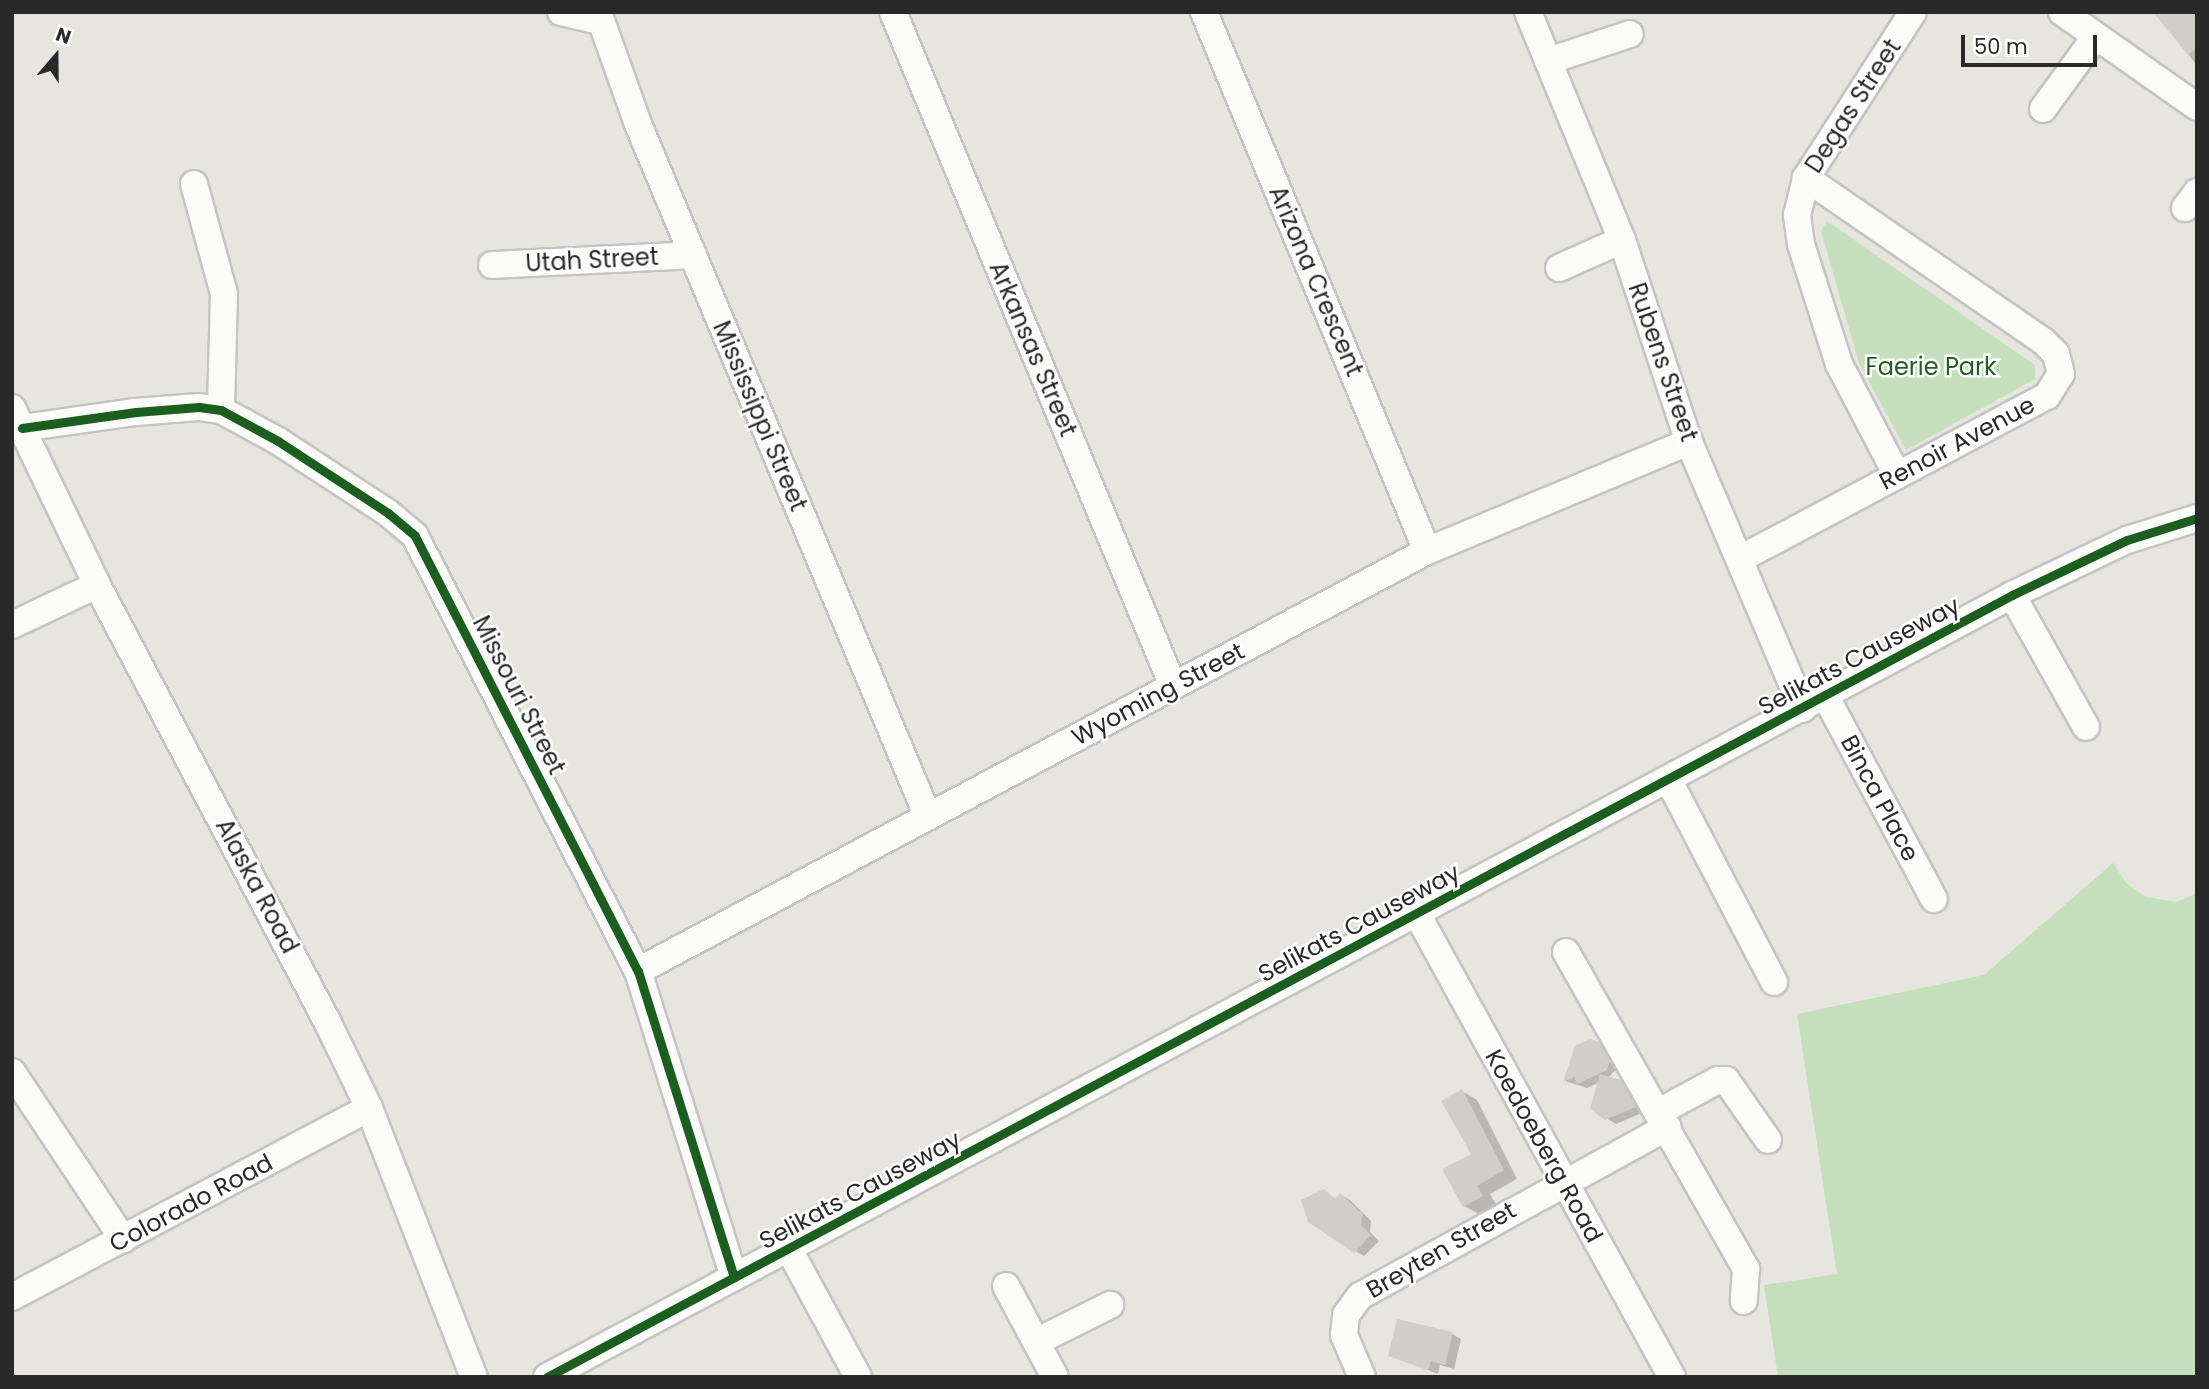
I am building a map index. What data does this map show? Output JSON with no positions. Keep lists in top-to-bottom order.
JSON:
{
  "streets": {
    "street": [
      "Degas Street",
      "Utah Street",
      "Arizona Crescent",
      "Arkansas Street",
      "Rubens Street",
      "Mississippi Street",
      "Renoir Avenue",
      "Selikats Causeway",
      "Wyoming Street",
      "Missouri Street",
      "Binca Place",
      "Alaska Road",
      "Koedoeberg Road",
      "Colorado Road",
      "Breyten Street"
    ]
  },
  "crossings": [
    ["Degas Street", "Renoir Avenue"],
    ["Utah Street", "Mississippi Street"],
    ["Arizona Crescent", "Wyoming Street"],
    ["Arkansas Street", "Wyoming Street"],
    ["Rubens Street", "Renoir Avenue"],
    ["Rubens Street", "Selikats Causeway"],
    ["Rubens Street", "Wyoming Street"],
    ["Rubens Street", "Binca Place"],
    ["Mississippi Street", "Wyoming Street"],
    ["Selikats Causeway", "Missouri Street"],
    ["Selikats Causeway", "Binca Place"],
    ["Selikats Causeway", "Koedoeberg Road"],
    ["Wyoming Street", "Missouri Street"],
    ["Missouri Street", "Alaska Road"],
    ["Alaska Road", "Colorado Road"],
    ["Koedoeberg Road", "Breyten Street"]
  ],
  "parks": ["Faerie Park"],
  "scale_bar": "50 m",
  "north": "top"
}
